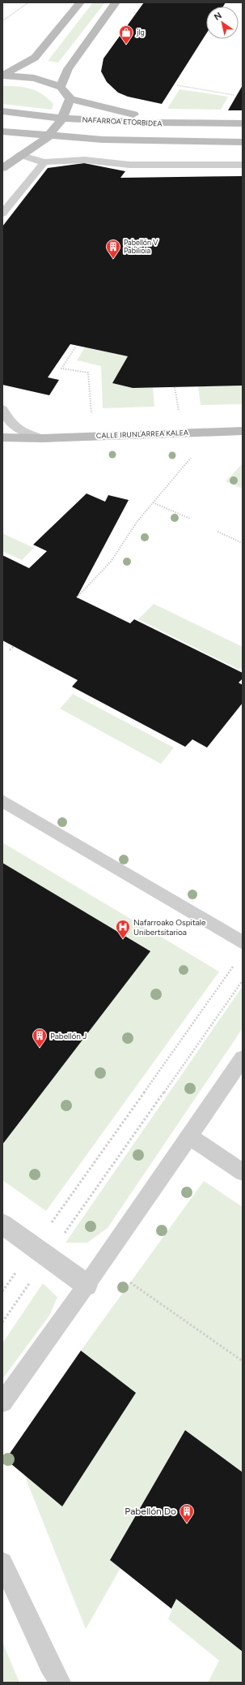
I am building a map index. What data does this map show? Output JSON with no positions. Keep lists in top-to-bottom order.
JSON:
{
  "streets": {
    "main road": ["NAFARROA ETORBIDEA", "CALLE IRUNLARREA KALEA"]
  },
  "places": {
    "shop": ["jlg"],
    "building": ["Pabellón V Pabilioia", "Pabellón J", "Pabellón Do"],
    "hospital": ["Nafarroako Ospitale Unibertsitarioa"]
  },
  "north": "top left"
}
